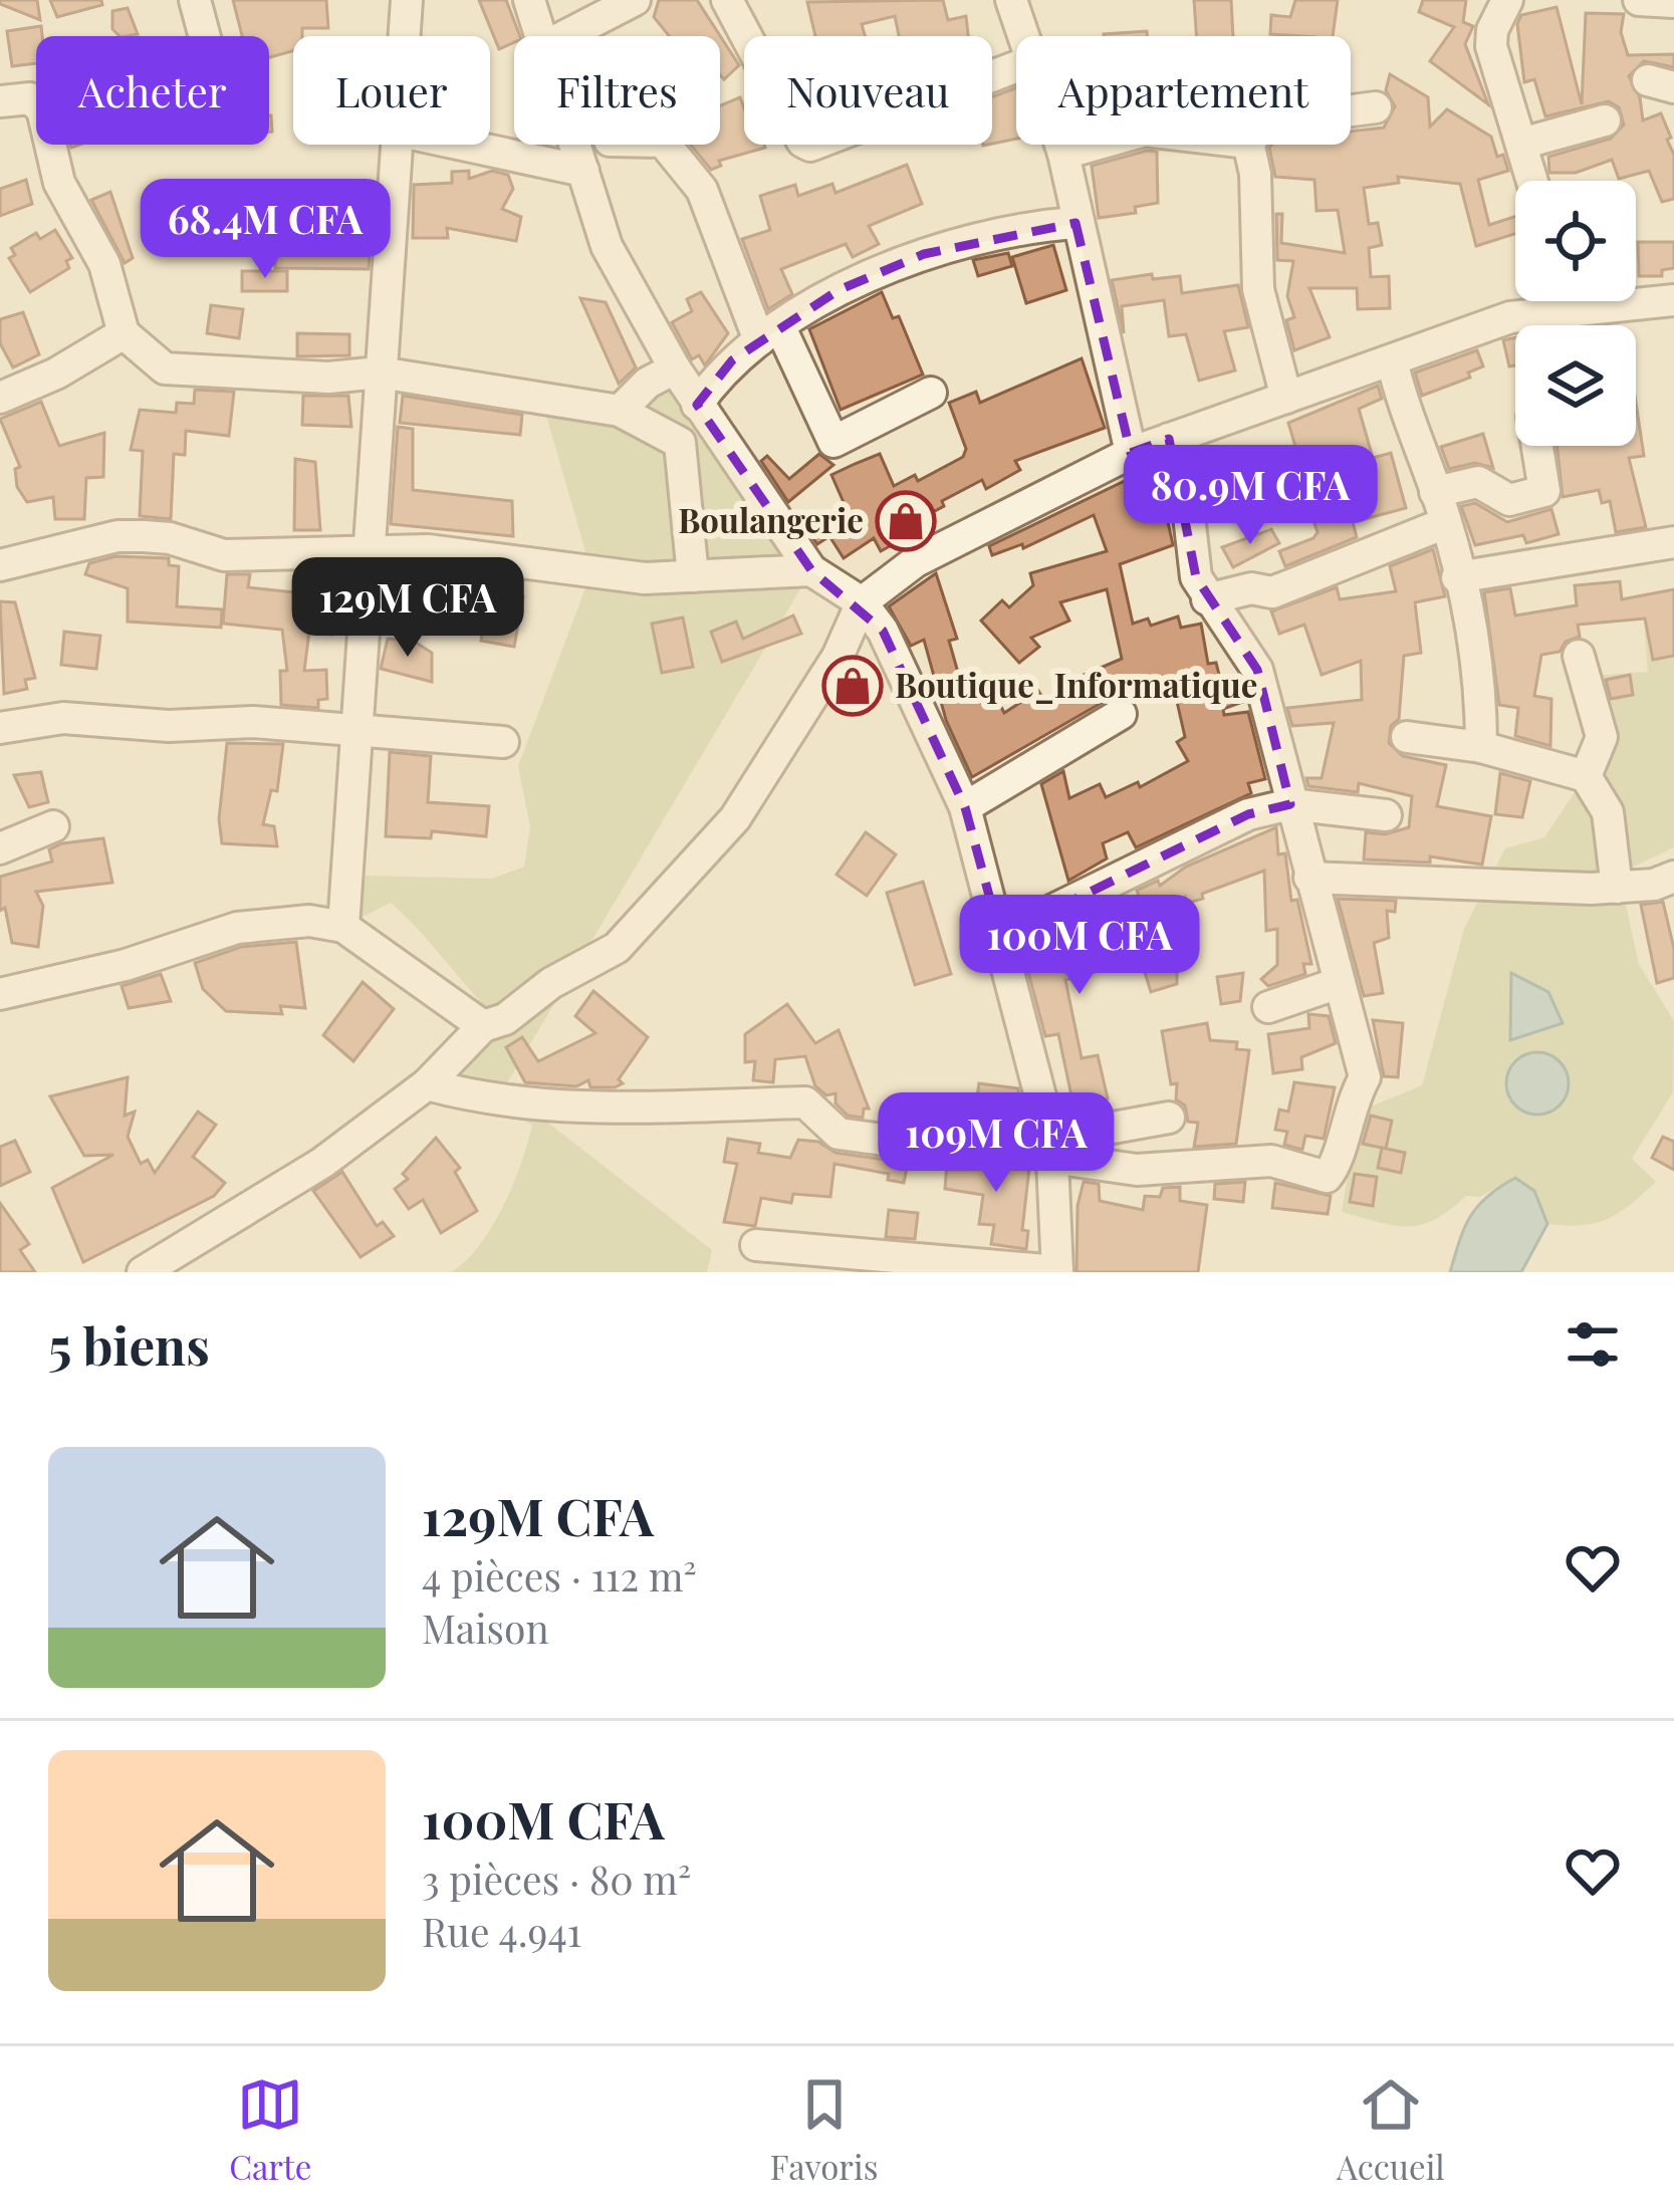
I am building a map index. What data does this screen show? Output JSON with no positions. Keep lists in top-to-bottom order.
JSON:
{
  "places": {
    "shop": ["Boulangerie", "Boutique_Informatique"]
  },
  "page": {
    "chip": [
      "Acheter",
      "Louer",
      "Filtres",
      "Nouveau",
      "Appartement"
    ],
    "price": [
      "68.4M CFA",
      "80.9M CFA",
      "129M CFA",
      "100M CFA",
      "109M CFA"
    ],
    "heading": "5 biens",
    "list": [
      {
        "name": "129M CFA",
        "note": "4 pièces · 112 m² · Maison"
      },
      {
        "name": "100M CFA",
        "note": "3 pièces · 80 m² · Rue 4.941"
      }
    ],
    "tabs": ["Carte", "Favoris", "Accueil"]
  }
}
